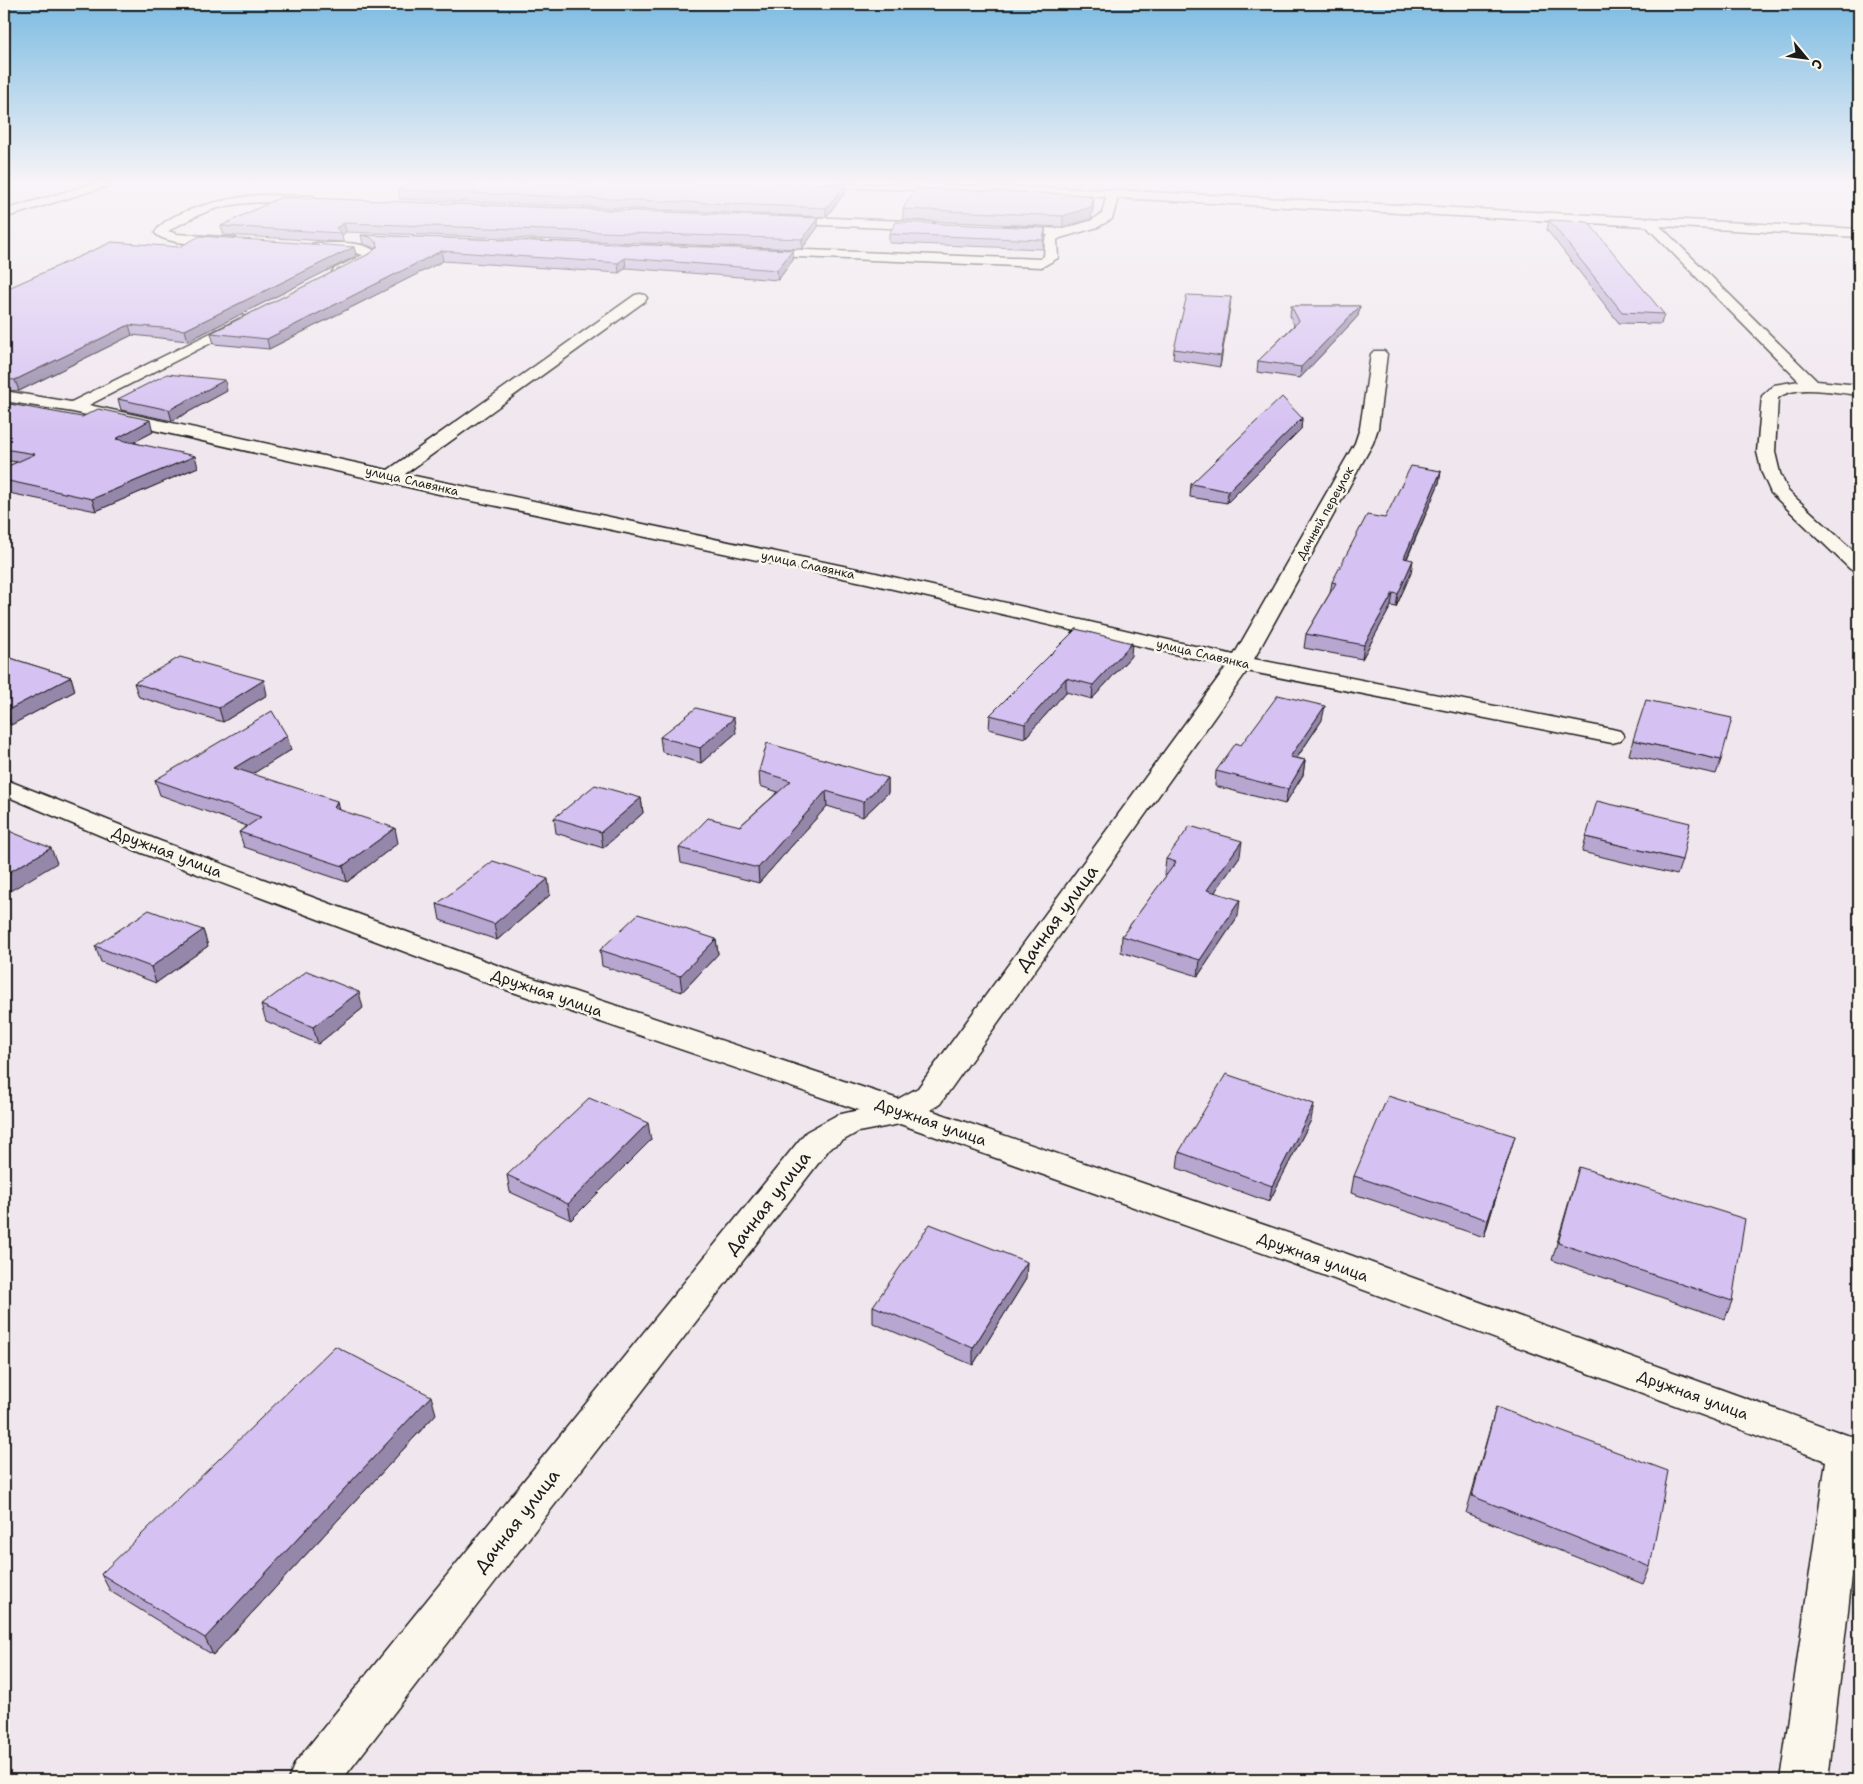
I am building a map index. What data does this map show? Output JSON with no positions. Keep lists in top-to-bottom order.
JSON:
{
  "streets": {
    "street": [
      "улица Славянка",
      "Дачный переулок",
      "Дружная улица",
      "Дачная улица"
    ]
  },
  "crossings": [
    ["улица Славянка", "Дачный переулок"],
    ["улица Славянка", "Дачная улица"],
    ["Дачный переулок", "Дачная улица"],
    ["Дружная улица", "Дачная улица"]
  ],
  "north": "bottom right"
}
